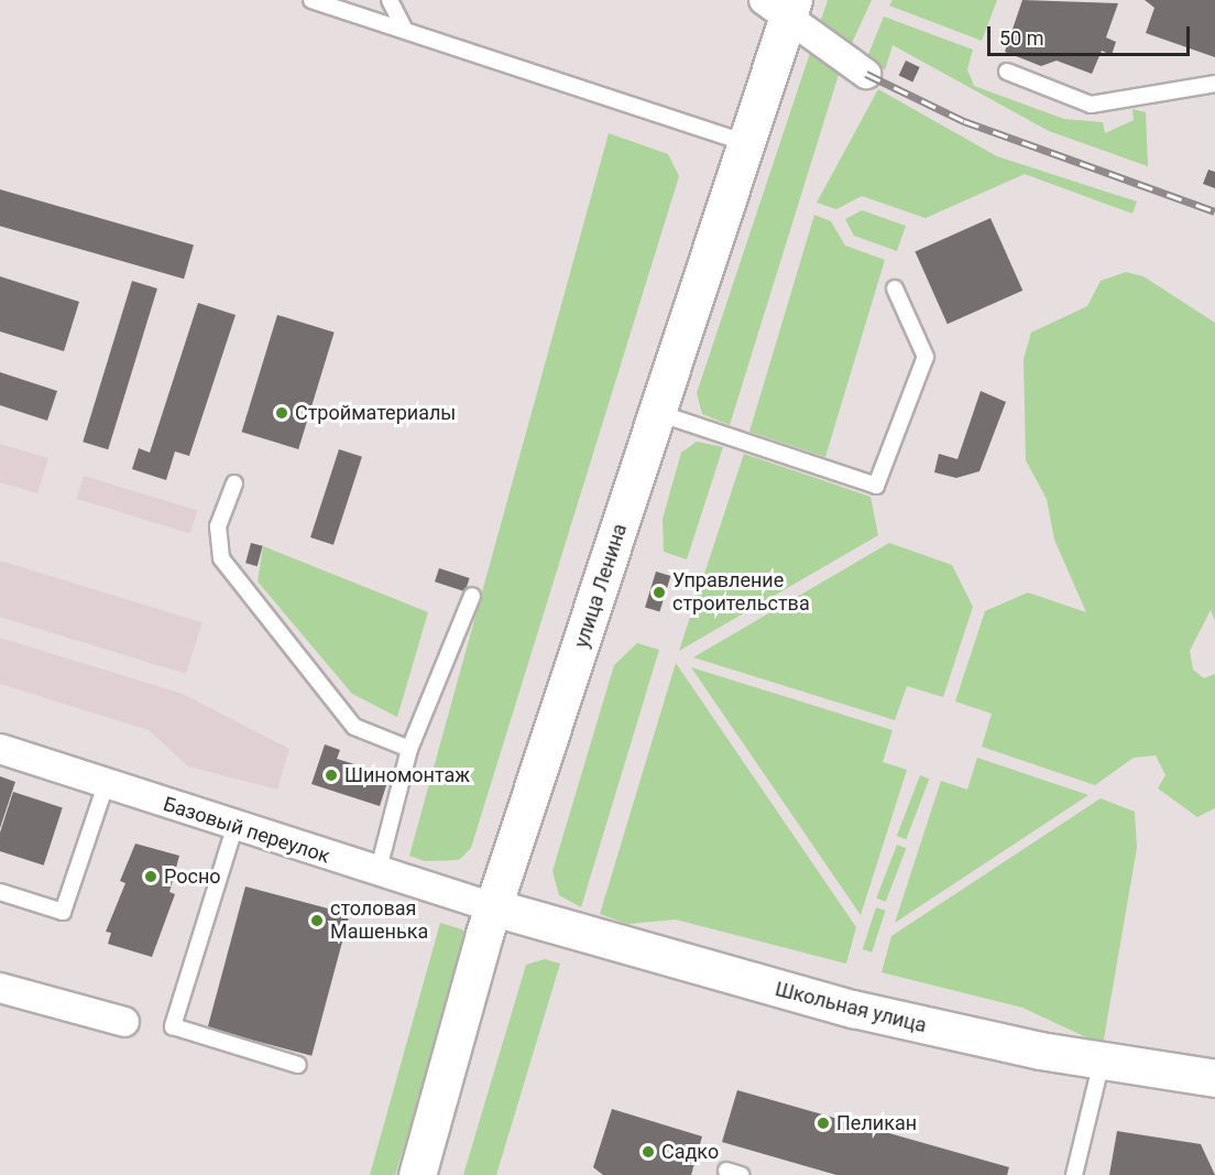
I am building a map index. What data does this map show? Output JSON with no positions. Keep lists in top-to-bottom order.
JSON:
{
  "streets": {
    "main road": ["улица Ленина", "Школьная улица"],
    "street": ["Базовый переулок"]
  },
  "crossings": [
    ["улица Ленина", "Базовый переулок"],
    ["улица Ленина", "Школьная улица"],
    ["Базовый переулок", "Школьная улица"]
  ],
  "places": [
    "Стройматериалы",
    "Управление строительства",
    "Шиномонтаж",
    "Росно",
    "cтоловая Машенька",
    "Пеликан",
    "Садко"
  ],
  "scale_bar": "50 m"
}
